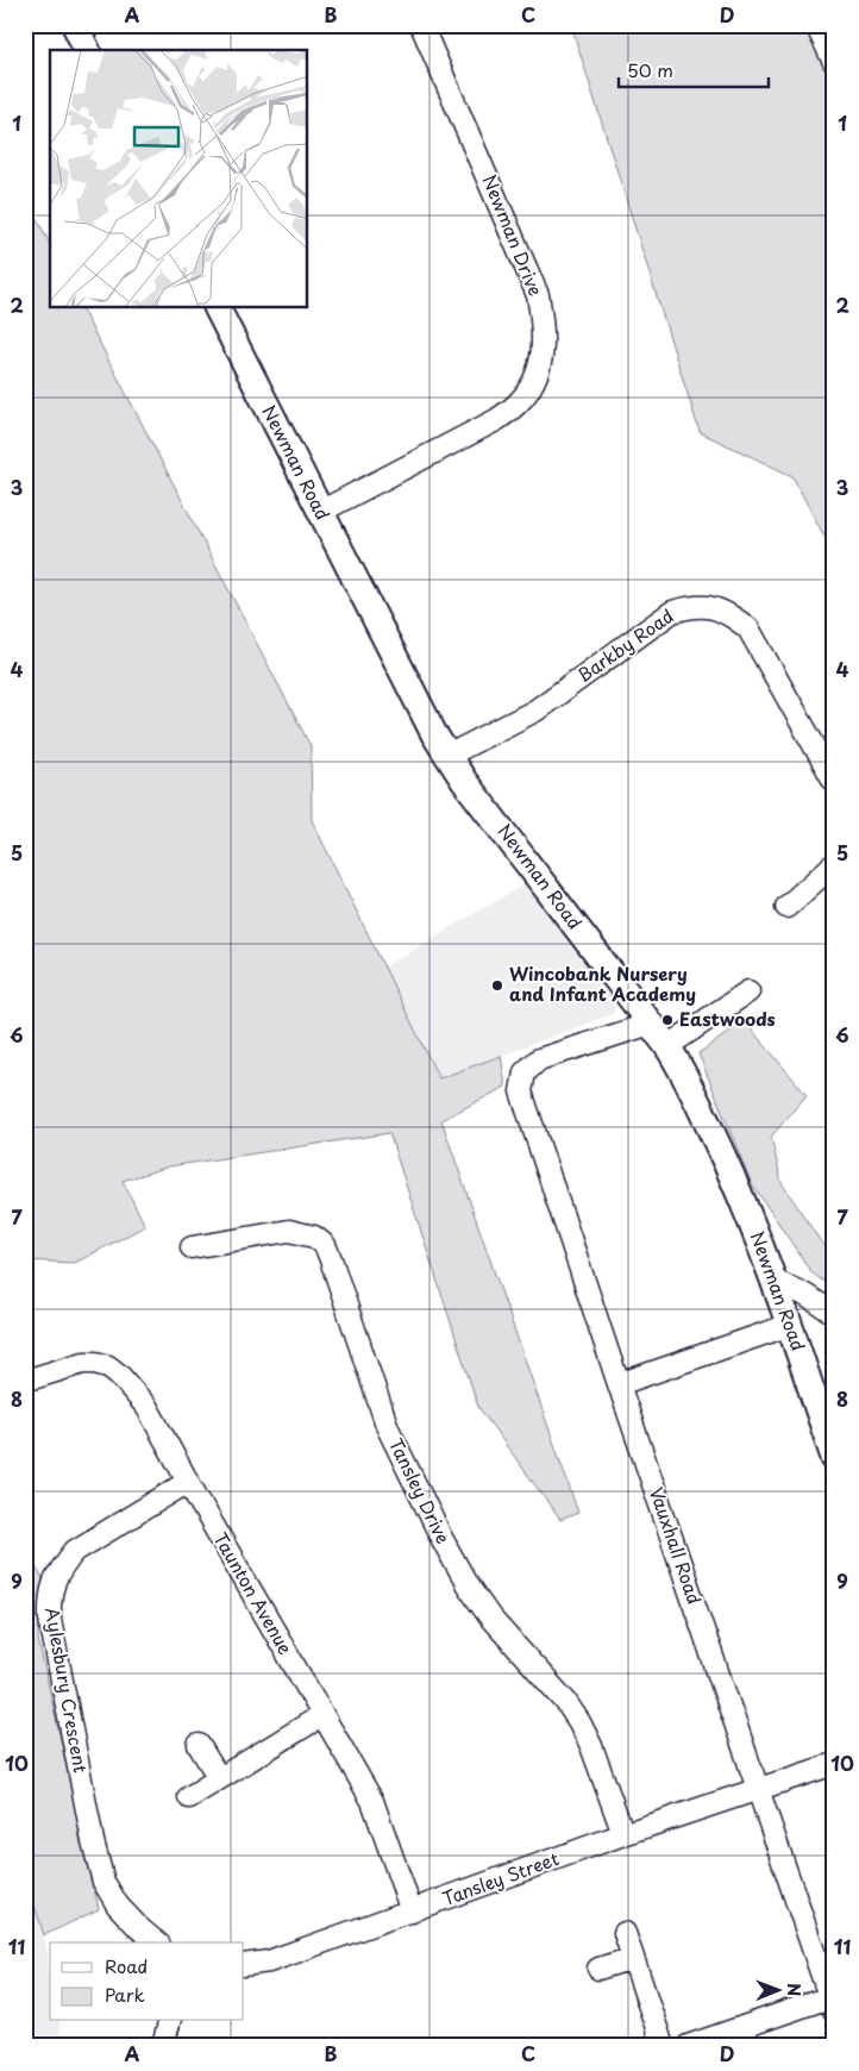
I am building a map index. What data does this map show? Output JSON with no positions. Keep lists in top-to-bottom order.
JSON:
{
  "streets": {
    "street": [
      "Newman Drive",
      "Newman Road",
      "Barkby Road",
      "Tansley Drive",
      "Vauxhall Road",
      "Taunton Avenue",
      "Aylesbury Crescent",
      "Tansley Street"
    ]
  },
  "crossings": [
    ["Newman Drive", "Newman Road"],
    ["Newman Road", "Barkby Road"],
    ["Newman Road", "Vauxhall Road"],
    ["Tansley Drive", "Tansley Street"],
    ["Vauxhall Road", "Tansley Street"],
    ["Taunton Avenue", "Aylesbury Crescent"],
    ["Taunton Avenue", "Tansley Street"]
  ],
  "places": ["Wincobank Nursery and Infant Academy", "Eastwoods"],
  "legend": ["Road", "Park"],
  "scale_bar": "50 m",
  "north": "right",
  "grid": {
    "columns": [
      "A",
      "B",
      "C",
      "D"
    ],
    "rows": [
      "1",
      "2",
      "3",
      "4",
      "5",
      "6",
      "7",
      "8",
      "9",
      "10",
      "11"
    ]
  }
}
